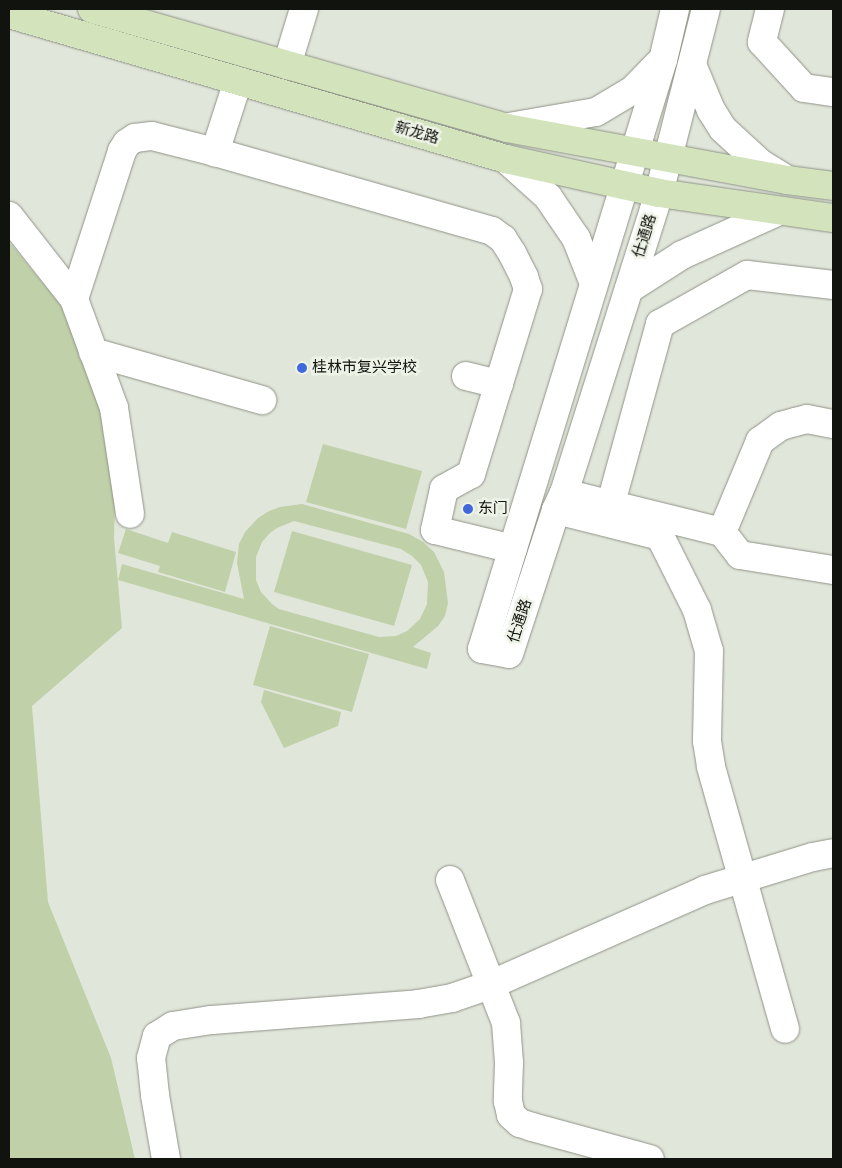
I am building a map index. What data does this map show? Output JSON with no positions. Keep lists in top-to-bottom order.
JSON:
{
  "streets": {
    "main road": ["新龙路"],
    "street": ["仕通路"]
  },
  "crossings": [
    ["新龙路", "仕通路"]
  ],
  "places": ["桂林市复兴学校", "东门"]
}
